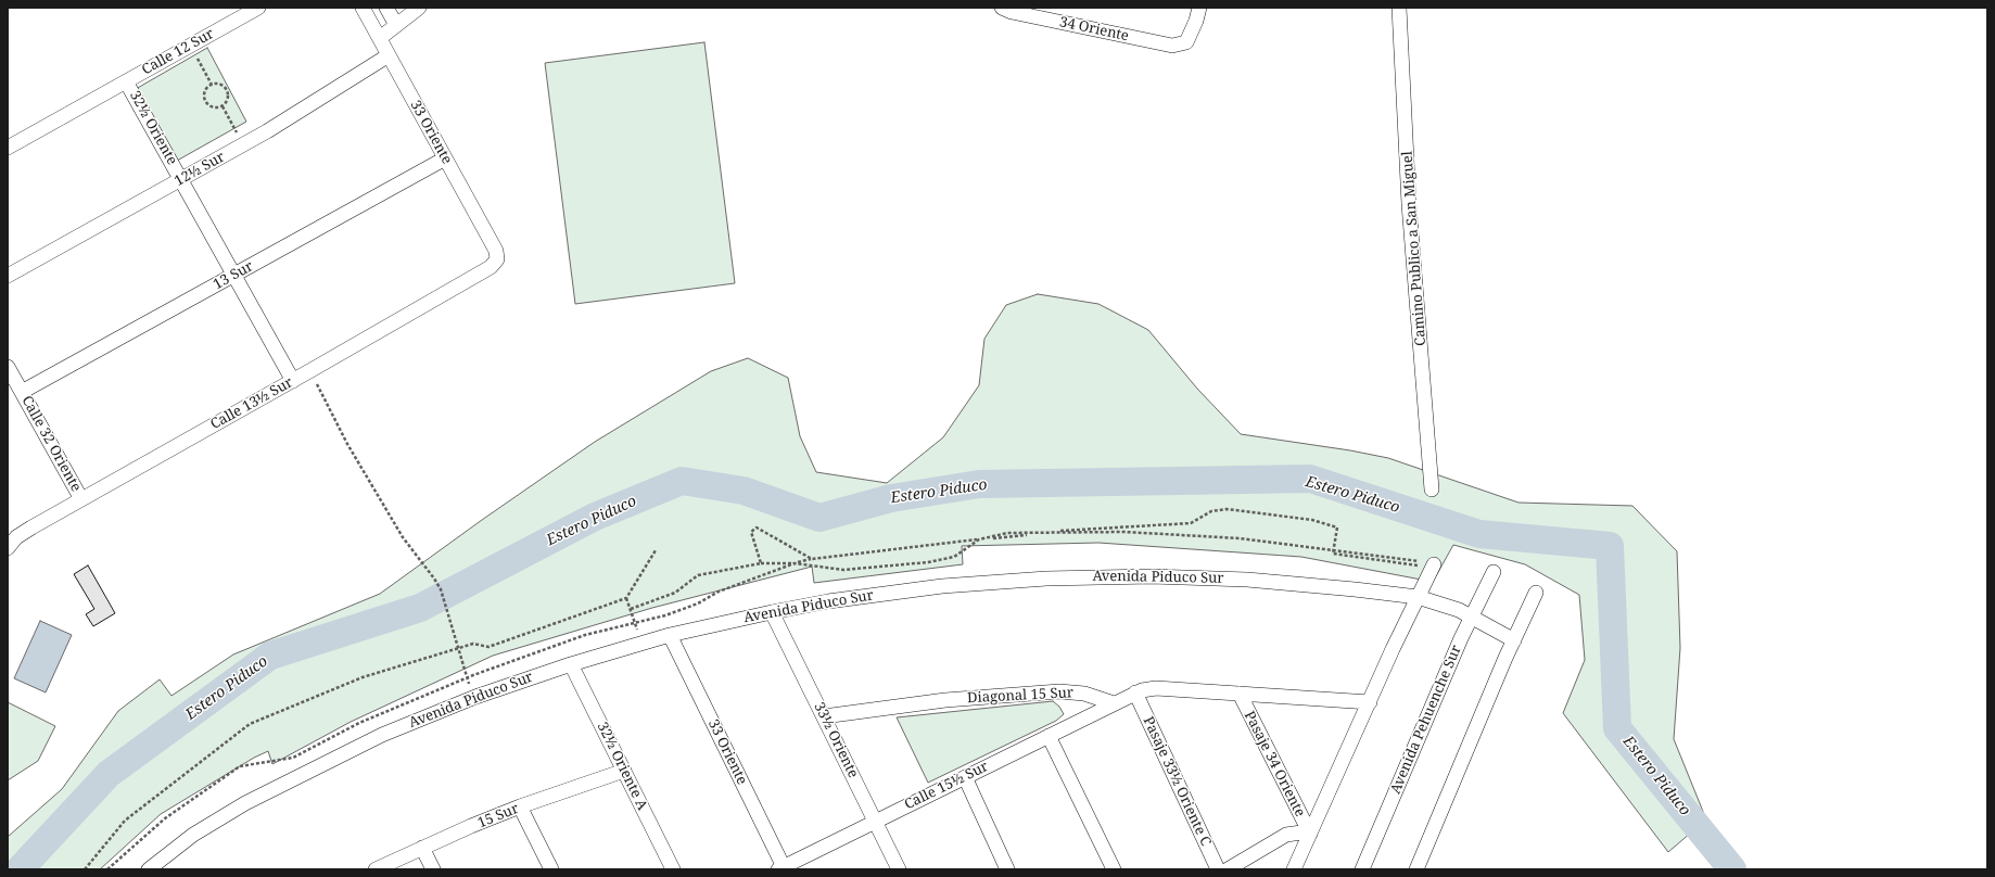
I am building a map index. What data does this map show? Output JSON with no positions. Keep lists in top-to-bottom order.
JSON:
{
  "streets": {
    "street": [
      "34 Oriente",
      "Calle 12 Sur",
      "32½ Oriente",
      "33 Oriente",
      "12½ Sur",
      "Camino Publico a San Miguel",
      "13 Sur",
      "Calle 13½ Sur",
      "Calle 32 Oriente",
      "Avenida Piduco Sur",
      "Diagonal 15 Sur",
      "Avenida Pehuenche Sur",
      "33½ Oriente",
      "Pasaje 34 Oriente",
      "32½ Oriente A",
      "Pasaje 33½ Oriente C",
      "Calle 15½ Sur",
      "15 Sur"
    ]
  },
  "crossings": [
    ["Calle 12 Sur", "32½ Oriente"],
    ["32½ Oriente", "12½ Sur"],
    ["32½ Oriente", "13 Sur"],
    ["32½ Oriente", "Calle 13½ Sur"],
    ["33 Oriente", "12½ Sur"],
    ["33 Oriente", "13 Sur"],
    ["33 Oriente", "Calle 13½ Sur"],
    ["33 Oriente", "Avenida Piduco Sur"],
    ["33 Oriente", "Calle 15½ Sur"],
    ["13 Sur", "Calle 32 Oriente"],
    ["Calle 13½ Sur", "Calle 32 Oriente"],
    ["Avenida Piduco Sur", "Avenida Pehuenche Sur"],
    ["Avenida Piduco Sur", "33½ Oriente"],
    ["Avenida Piduco Sur", "32½ Oriente A"],
    ["Diagonal 15 Sur", "33½ Oriente"],
    ["Diagonal 15 Sur", "Calle 15½ Sur"],
    ["33½ Oriente", "Calle 15½ Sur"],
    ["32½ Oriente A", "15 Sur"]
  ],
  "water": ["Estero Piduco"]
}
